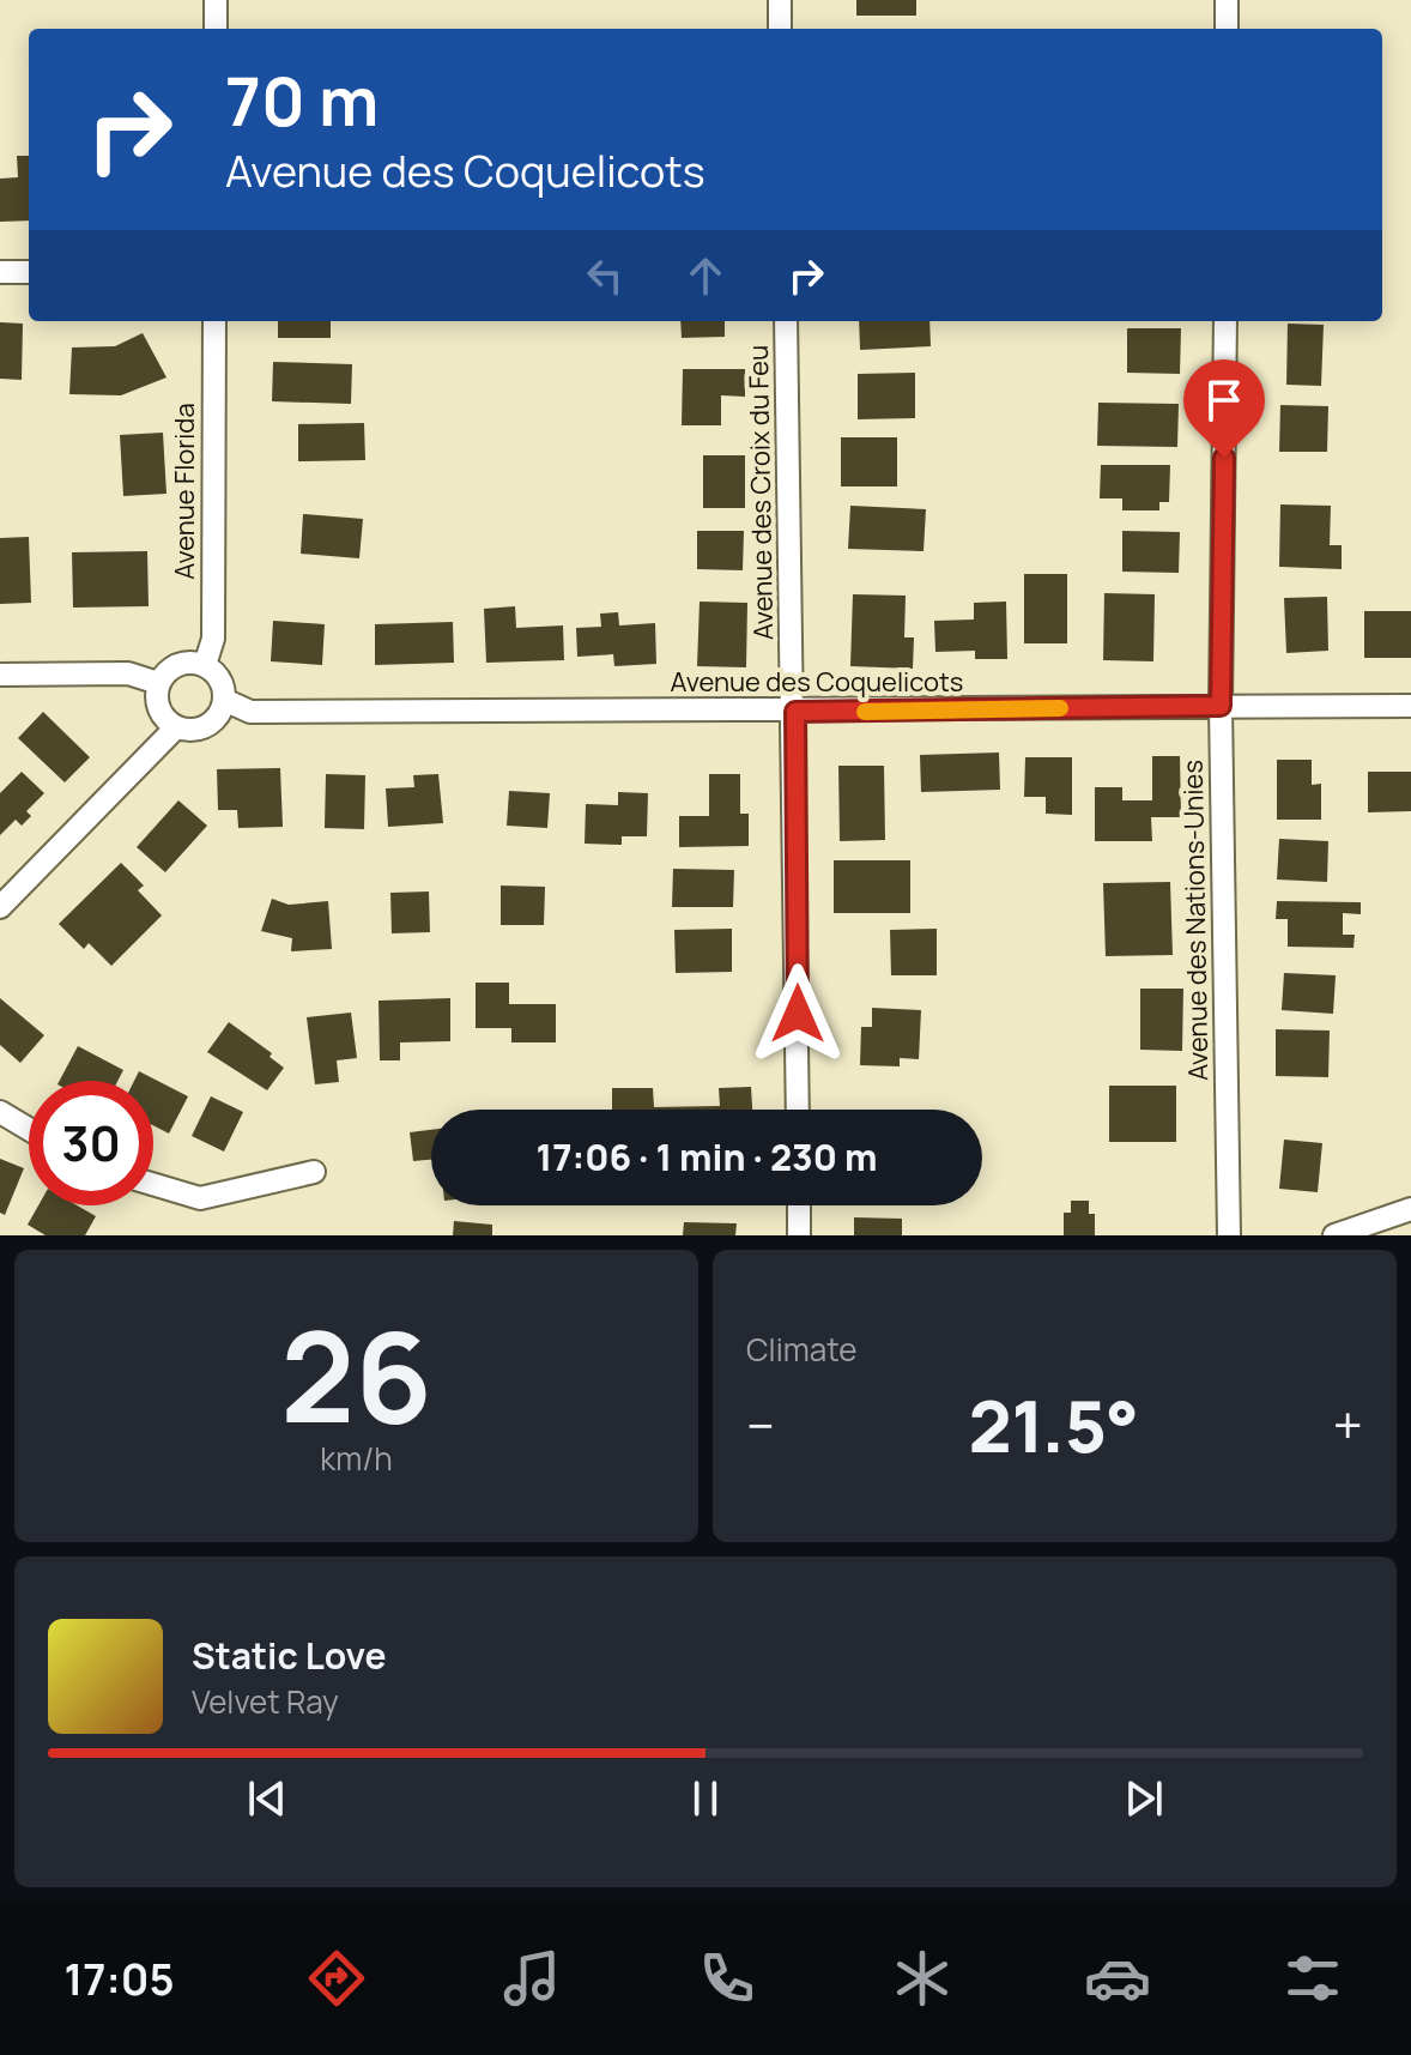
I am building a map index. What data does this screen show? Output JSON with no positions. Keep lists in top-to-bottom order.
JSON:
{
  "streets": {
    "street": [
      "Avenue Florida",
      "Avenue des Croix du Feu",
      "Avenue des Coquelicots",
      "Avenue des Nations-Unies"
    ]
  },
  "crossings": [
    ["Avenue Florida", "Avenue des Coquelicots"],
    ["Avenue des Croix du Feu", "Avenue des Coquelicots"],
    ["Avenue des Coquelicots", "Avenue des Nations-Unies"]
  ],
  "page": {
    "turn": ["70 m", "Avenue des Coquelicots"],
    "limit": "30",
    "trip": "17:06 · 1 min · 230 m",
    "tile": [
      ["26", "km/h"],
      "Climate"
    ],
    "heat": ["−", "21.5°", "+"],
    "song": ["Static Love", "Velvet Ray"],
    "tabs": "17:05"
  }
}
